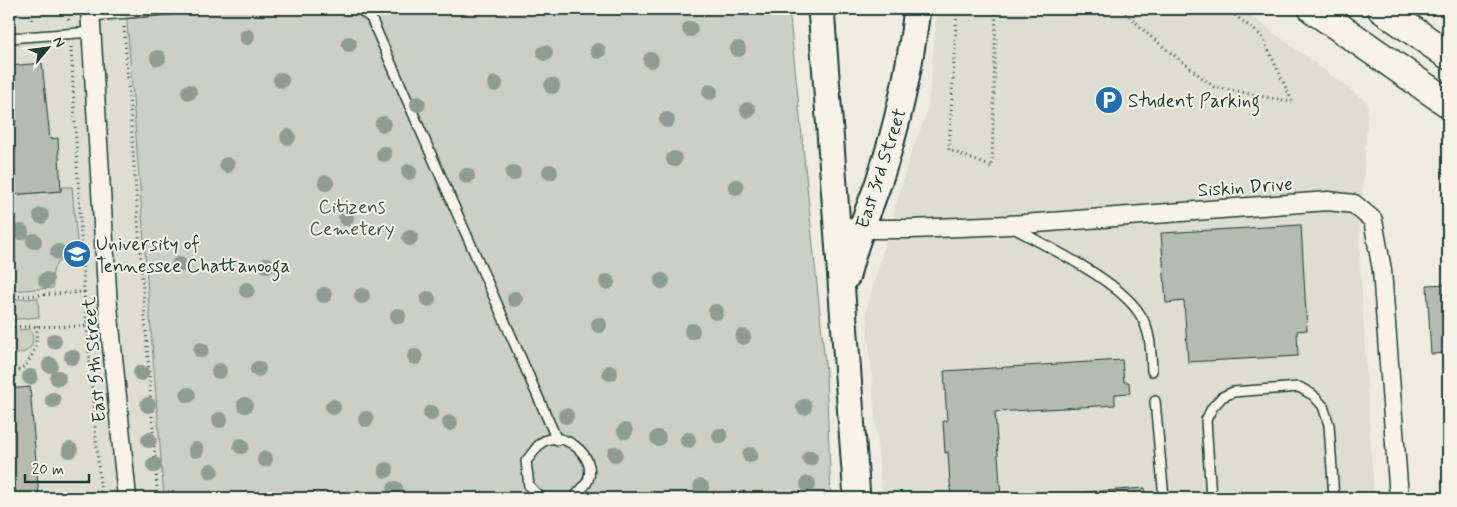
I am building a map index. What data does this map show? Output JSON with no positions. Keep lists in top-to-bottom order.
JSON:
{
  "streets": {
    "main road": ["East 3rd Street"],
    "street": ["Siskin Drive", "East 5th Street"]
  },
  "crossings": [
    ["East 3rd Street", "Siskin Drive"]
  ],
  "parks": ["Citizens Cemetery"],
  "places": {
    "parking": ["Student Parking"],
    "school or university": ["University of Tennessee Chattanooga"]
  },
  "scale_bar": "20 m",
  "north": "top right"
}
